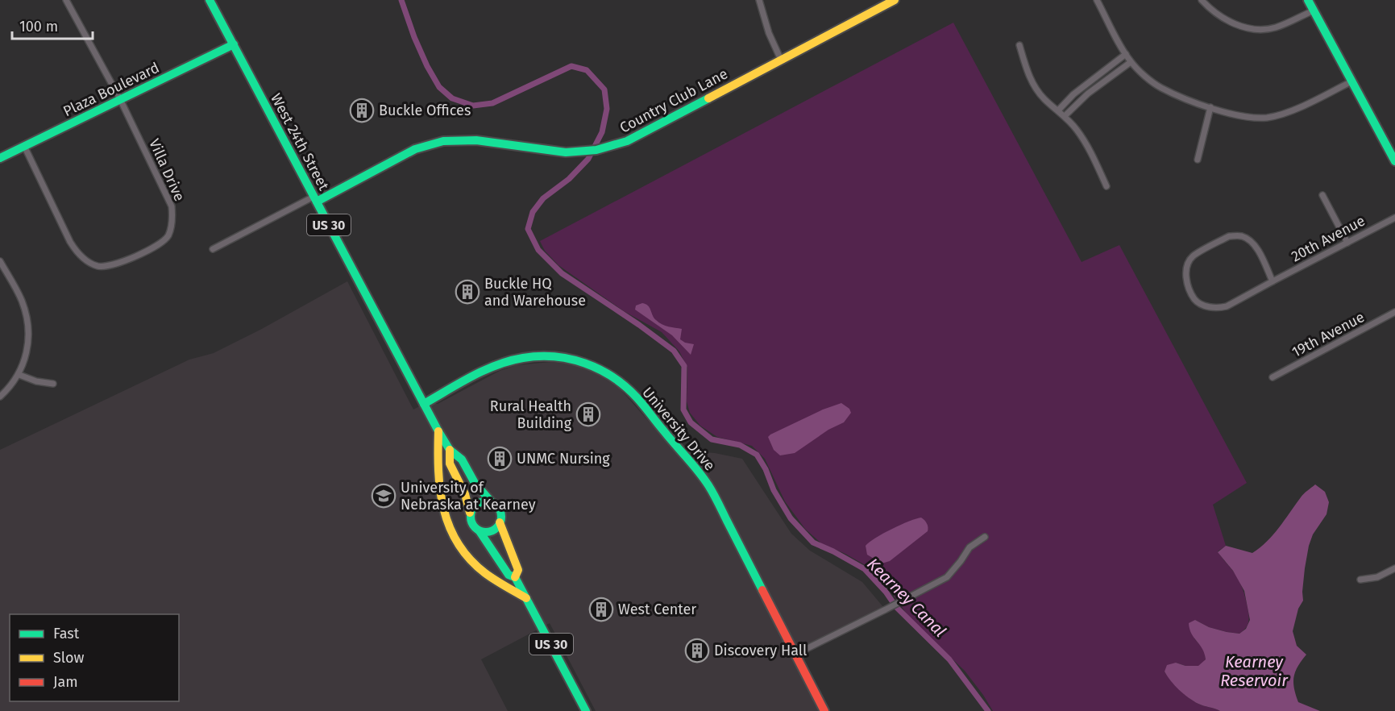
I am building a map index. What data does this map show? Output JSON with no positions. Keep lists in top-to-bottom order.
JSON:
{
  "streets": {
    "street": [
      "Plaza Boulevard",
      "Country Club Lane",
      "West 24th Street",
      "Villa Drive",
      "US 30",
      "20th Avenue",
      "19th Avenue",
      "University Drive"
    ]
  },
  "crossings": [
    ["Plaza Boulevard", "West 24th Street"],
    ["Plaza Boulevard", "Villa Drive"],
    ["Country Club Lane", "West 24th Street"],
    ["West 24th Street", "US 30"],
    ["West 24th Street", "University Drive"]
  ],
  "water": ["Kearney Canal", "Kearney Reservoir"],
  "places": {
    "building": [
      "Buckle Offices",
      "Buckle HQ and Warehouse",
      "Rural Health Building",
      "UNMC Nursing",
      "West Center",
      "Discovery Hall"
    ],
    "school or university": ["University of Nebraska at Kearney"]
  },
  "legend": ["Fast", "Slow", "Jam"],
  "scale_bar": "100 m"
}
